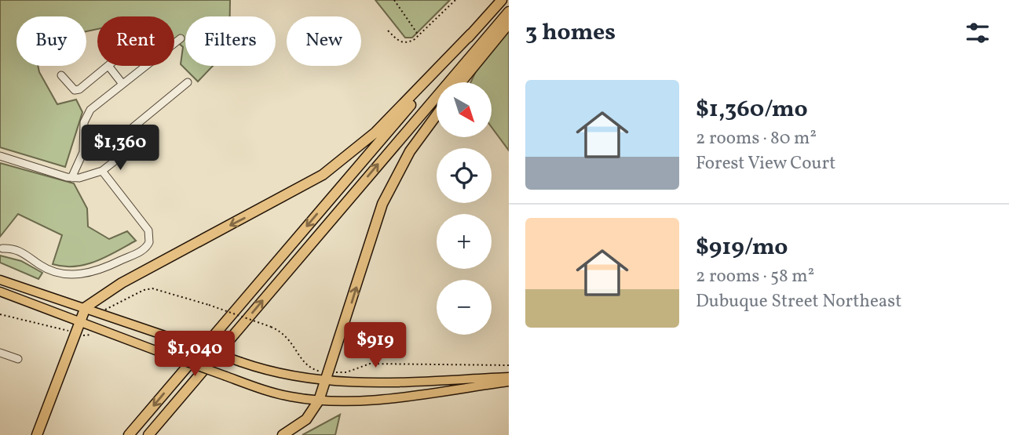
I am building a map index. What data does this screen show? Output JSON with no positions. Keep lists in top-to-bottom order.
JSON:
{
  "north": "bottom right",
  "page": {
    "heading": "3 homes",
    "chip": [
      "Buy",
      "Rent",
      "Filters",
      "New"
    ],
    "list": [
      {
        "name": "$1,360/mo",
        "note": "2 rooms · 80 m² · Forest View Court"
      },
      {
        "name": "$919/mo",
        "note": "2 rooms · 58 m² · Dubuque Street Northeast"
      }
    ],
    "map_buttons": ["+", "−"],
    "price": ["$1,360", "$919", "$1,040"]
  }
}
